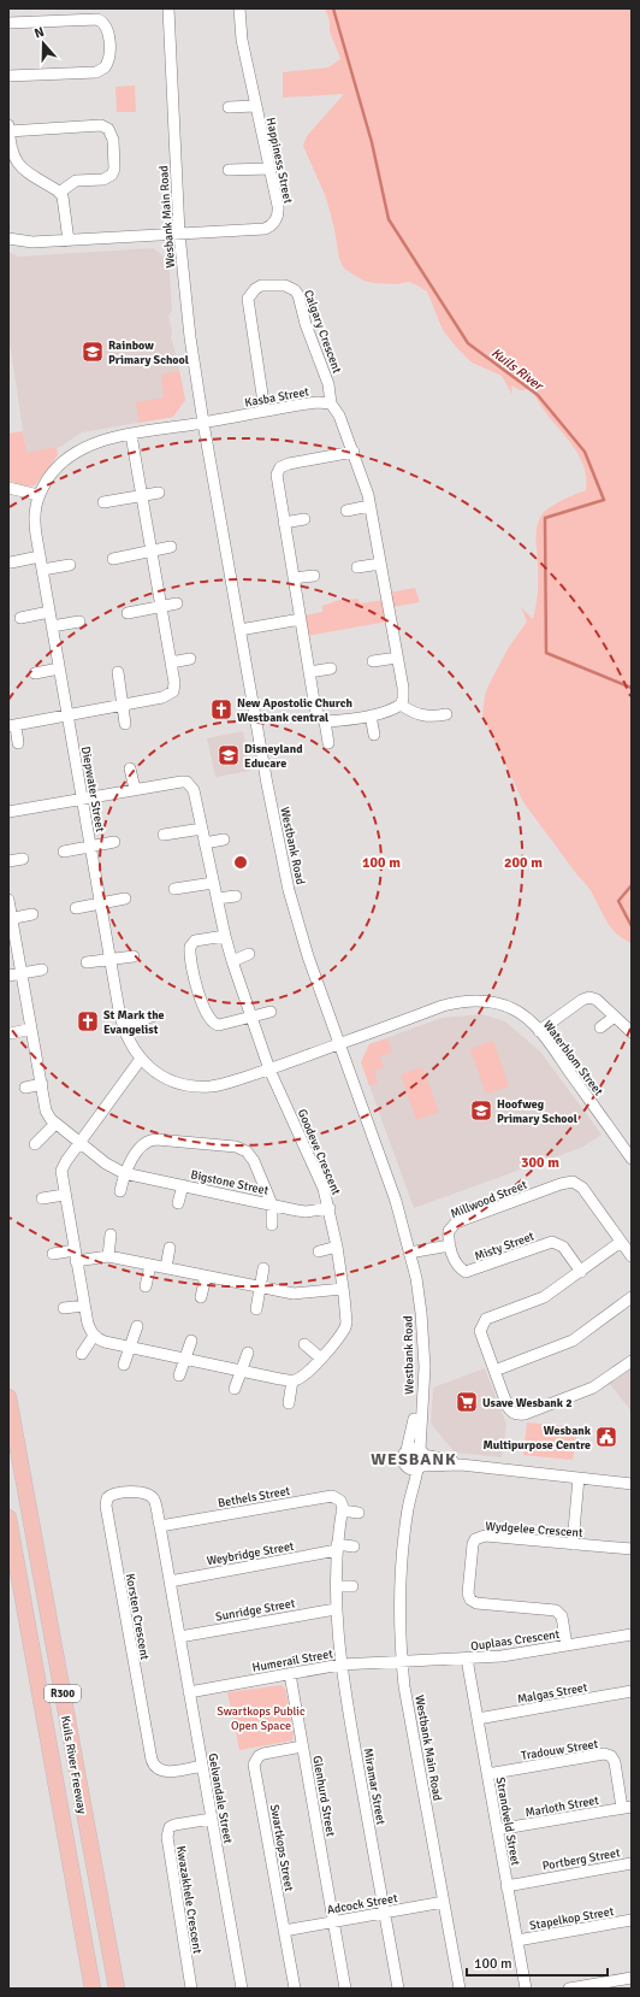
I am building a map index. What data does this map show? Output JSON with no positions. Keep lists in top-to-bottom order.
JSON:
{
  "streets": {
    "highway": ["R300", "Kuils River Freeway"],
    "street": [
      "Happiness Street",
      "Wesbank Main Road",
      "Calgary Crescent",
      "Kasba Street",
      "Diepwater Street",
      "Westbank Road",
      "Waterblom Street",
      "Goodeve Crescent",
      "Bigstone Street",
      "Millwood Street",
      "Misty Street",
      "Bethels Street",
      "Wydgelee Crescent",
      "Weybridge Street",
      "Sunridge Street",
      "Korsten Crescent",
      "Ouplaas Crescent",
      "Humerail Street",
      "Malgas Street",
      "Westbank Main Road",
      "Tradouw Street",
      "Miramar Street",
      "Glenhurd Street",
      "Gelvandale Street",
      "Marloth Street",
      "Strandveld Street",
      "Swartkops Street",
      "Portberg Street",
      "Kwazakhele Crescent",
      "Adcock Street",
      "Stapelkop Street"
    ]
  },
  "crossings": [
    ["Happiness Street", "Wesbank Main Road"],
    ["Wesbank Main Road", "Kasba Street"],
    ["Wesbank Main Road", "Diepwater Street"],
    ["Wesbank Main Road", "Westbank Road"],
    ["Calgary Crescent", "Kasba Street"],
    ["Kasba Street", "Diepwater Street"],
    ["Kasba Street", "Westbank Road"],
    ["Diepwater Street", "Westbank Road"],
    ["Diepwater Street", "Waterblom Street"],
    ["Diepwater Street", "Goodeve Crescent"],
    ["Westbank Road", "Waterblom Street"],
    ["Westbank Road", "Westbank Main Road"],
    ["Goodeve Crescent", "Bigstone Street"],
    ["Millwood Street", "Misty Street"],
    ["Bethels Street", "Korsten Crescent"],
    ["Bethels Street", "Gelvandale Street"],
    ["Wydgelee Crescent", "Ouplaas Crescent"],
    ["Weybridge Street", "Gelvandale Street"],
    ["Sunridge Street", "Gelvandale Street"],
    ["Korsten Crescent", "Gelvandale Street"],
    ["Ouplaas Crescent", "Humerail Street"],
    ["Ouplaas Crescent", "Westbank Main Road"],
    ["Ouplaas Crescent", "Strandveld Street"],
    ["Humerail Street", "Westbank Main Road"],
    ["Humerail Street", "Miramar Street"],
    ["Humerail Street", "Glenhurd Street"],
    ["Humerail Street", "Gelvandale Street"],
    ["Malgas Street", "Strandveld Street"],
    ["Westbank Main Road", "Adcock Street"],
    ["Tradouw Street", "Marloth Street"],
    ["Tradouw Street", "Strandveld Street"],
    ["Miramar Street", "Adcock Street"],
    ["Glenhurd Street", "Swartkops Street"],
    ["Glenhurd Street", "Adcock Street"],
    ["Gelvandale Street", "Kwazakhele Crescent"],
    ["Marloth Street", "Strandveld Street"],
    ["Strandveld Street", "Portberg Street"],
    ["Strandveld Street", "Stapelkop Street"],
    ["Swartkops Street", "Adcock Street"]
  ],
  "districts": ["WESBANK"],
  "water": ["Kuils River"],
  "parks": ["Swartkops Public Open Space"],
  "places": {
    "school or university": ["Rainbow Primary School", "Disneyland Educare", "Hoofweg Primary School"],
    "church": ["New Apostolic Church Westbank central", "St Mark the Evangelist"],
    "supermarket": ["Usave Wesbank 2"],
    "public building": ["Wesbank Multipurpose Centre"]
  },
  "scale_bar": "100 m",
  "north": "top",
  "rings": ["100 m", "200 m", "300 m"]
}
